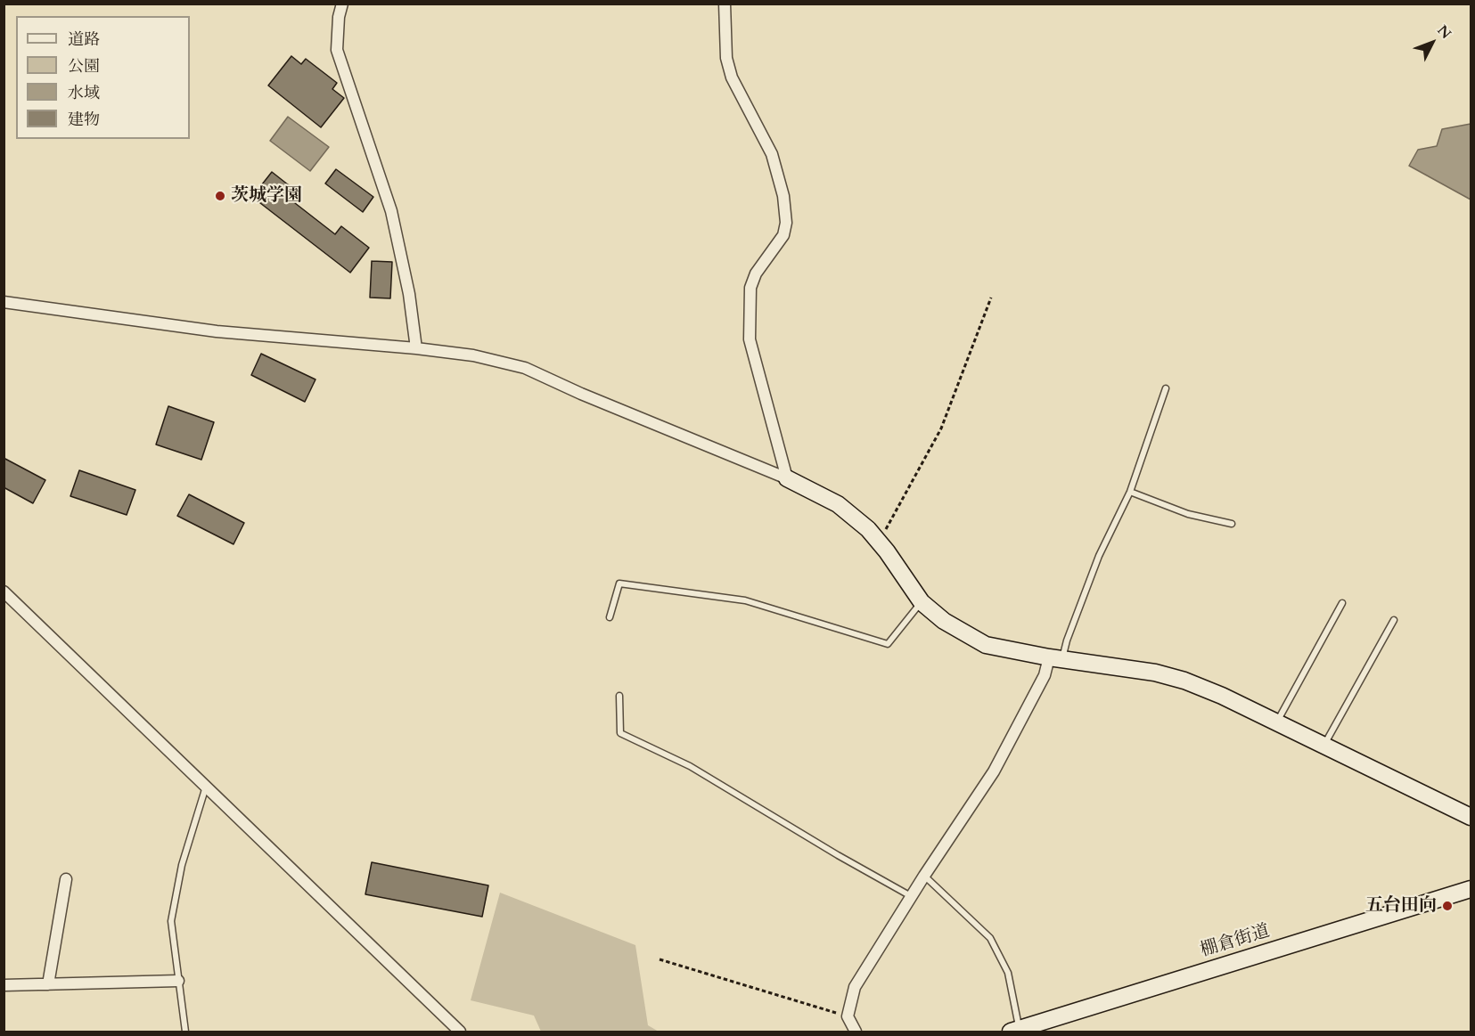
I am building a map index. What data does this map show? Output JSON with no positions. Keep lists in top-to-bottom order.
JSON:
{
  "streets": {
    "street": ["棚倉街道"]
  },
  "places": ["茨城学園", "五台田向"],
  "legend": [
    "道路",
    "公園",
    "水域",
    "建物"
  ],
  "north": "top right"
}
